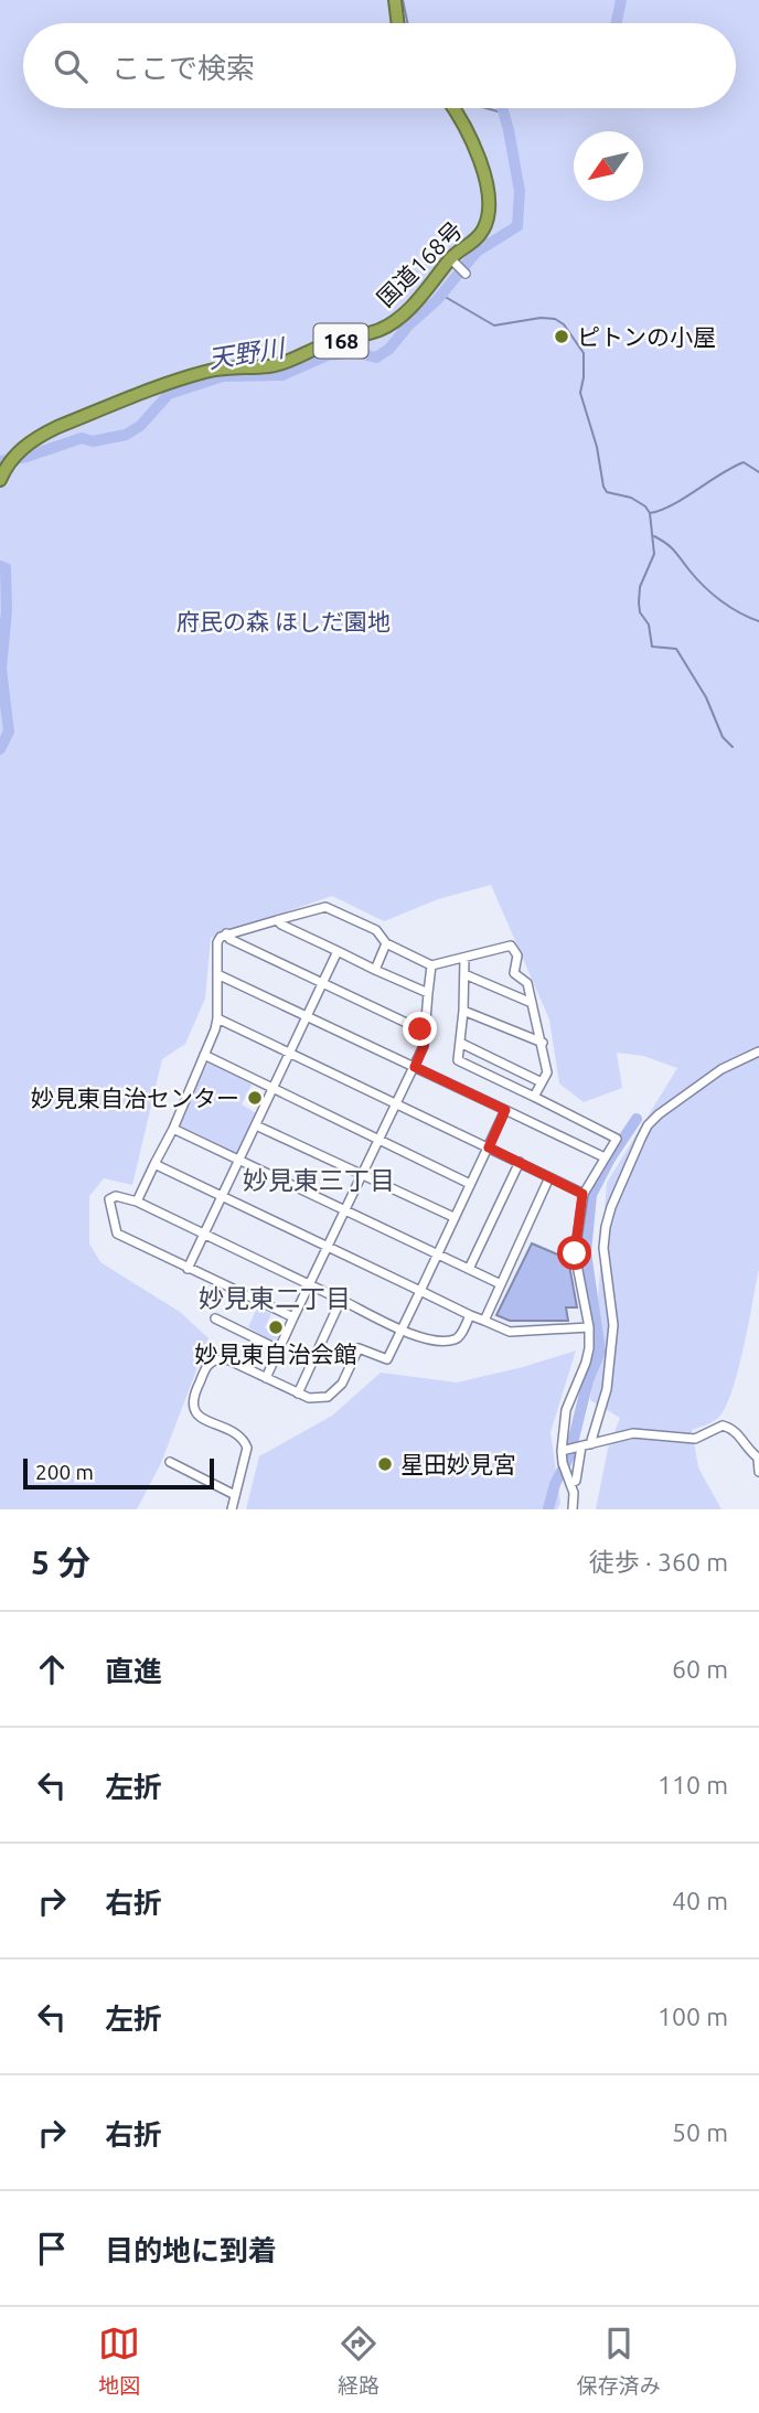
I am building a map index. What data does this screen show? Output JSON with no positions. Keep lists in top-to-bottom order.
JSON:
{
  "streets": {
    "highway": ["国道168号", "168"]
  },
  "districts": ["妙見東三丁目", "妙見東二丁目"],
  "water": ["天野川"],
  "parks": ["府民の森 ほしだ園地"],
  "places": [
    "ピトンの小屋",
    "妙見東自治センター",
    "妙見東自治会館",
    "星田妙見宮"
  ],
  "scale_bar": "200 m",
  "north": "bottom left",
  "page": {
    "search": "ここで検索",
    "scale": "200 m",
    "heading": ["5 分", "徒歩 · 360 m"],
    "list": [
      ["直進", "60 m"],
      ["左折", "110 m"],
      ["右折", "40 m"],
      ["左折", "100 m"],
      ["右折", "50 m"],
      "目的地に到着"
    ],
    "nav": ["地図", "経路", "保存済み"]
  }
}
